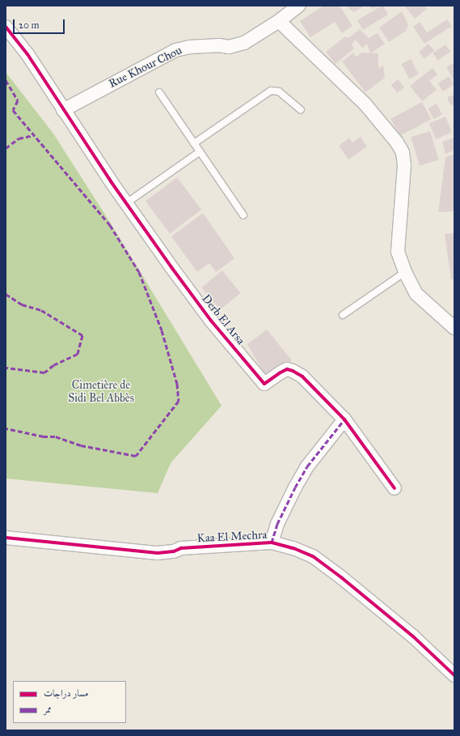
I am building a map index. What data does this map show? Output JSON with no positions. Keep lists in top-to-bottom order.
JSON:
{
  "streets": {
    "street": ["Rue Khour Chou", "Derb El Arsa", "Kaa El Mechra"]
  },
  "crossings": [
    ["Rue Khour Chou", "Derb El Arsa"]
  ],
  "parks": ["Cimetière de Sidi Bel Abbès"],
  "legend": ["مسار دراجات", "ممر"],
  "scale_bar": "20 m"
}
